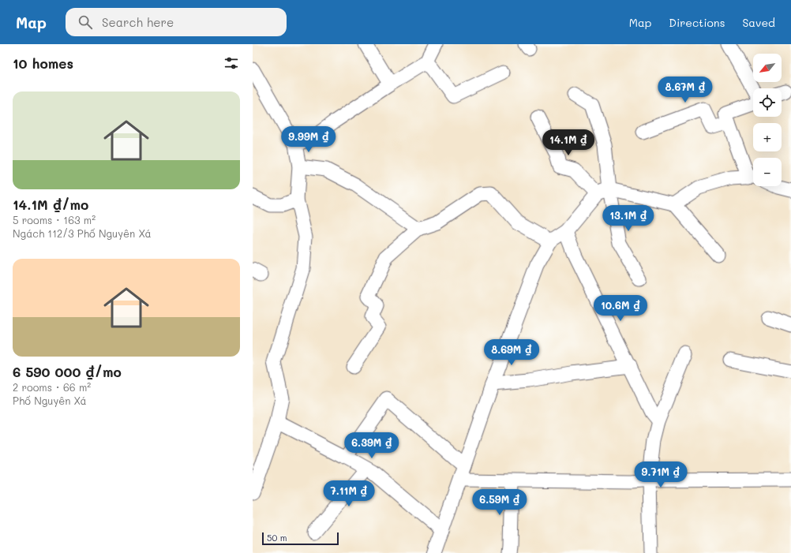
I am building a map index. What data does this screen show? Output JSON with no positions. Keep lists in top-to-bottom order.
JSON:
{
  "scale_bar": "50 m",
  "north": "bottom left",
  "page": {
    "header": "Map",
    "search": "Search here",
    "nav": ["Map", "Directions", "Saved"],
    "heading": "10 homes",
    "map_buttons": ["+", "−"],
    "price": [
      "8.67M ₫",
      "9.99M ₫",
      "14.1M ₫",
      "13.1M ₫",
      "10.6M ₫",
      "8.69M ₫",
      "6.39M ₫",
      "9.71M ₫",
      "7.11M ₫",
      "6.59M ₫"
    ],
    "list": [
      {
        "name": "14.1M ₫/mo",
        "note": "5 rooms · 163 m² · Ngách 112/3 Phố Nguyên Xá"
      },
      {
        "name": "6 590 000 ₫/mo",
        "note": "2 rooms · 66 m² · Phố Nguyên Xá"
      }
    ],
    "scale": "50 m"
  }
}
